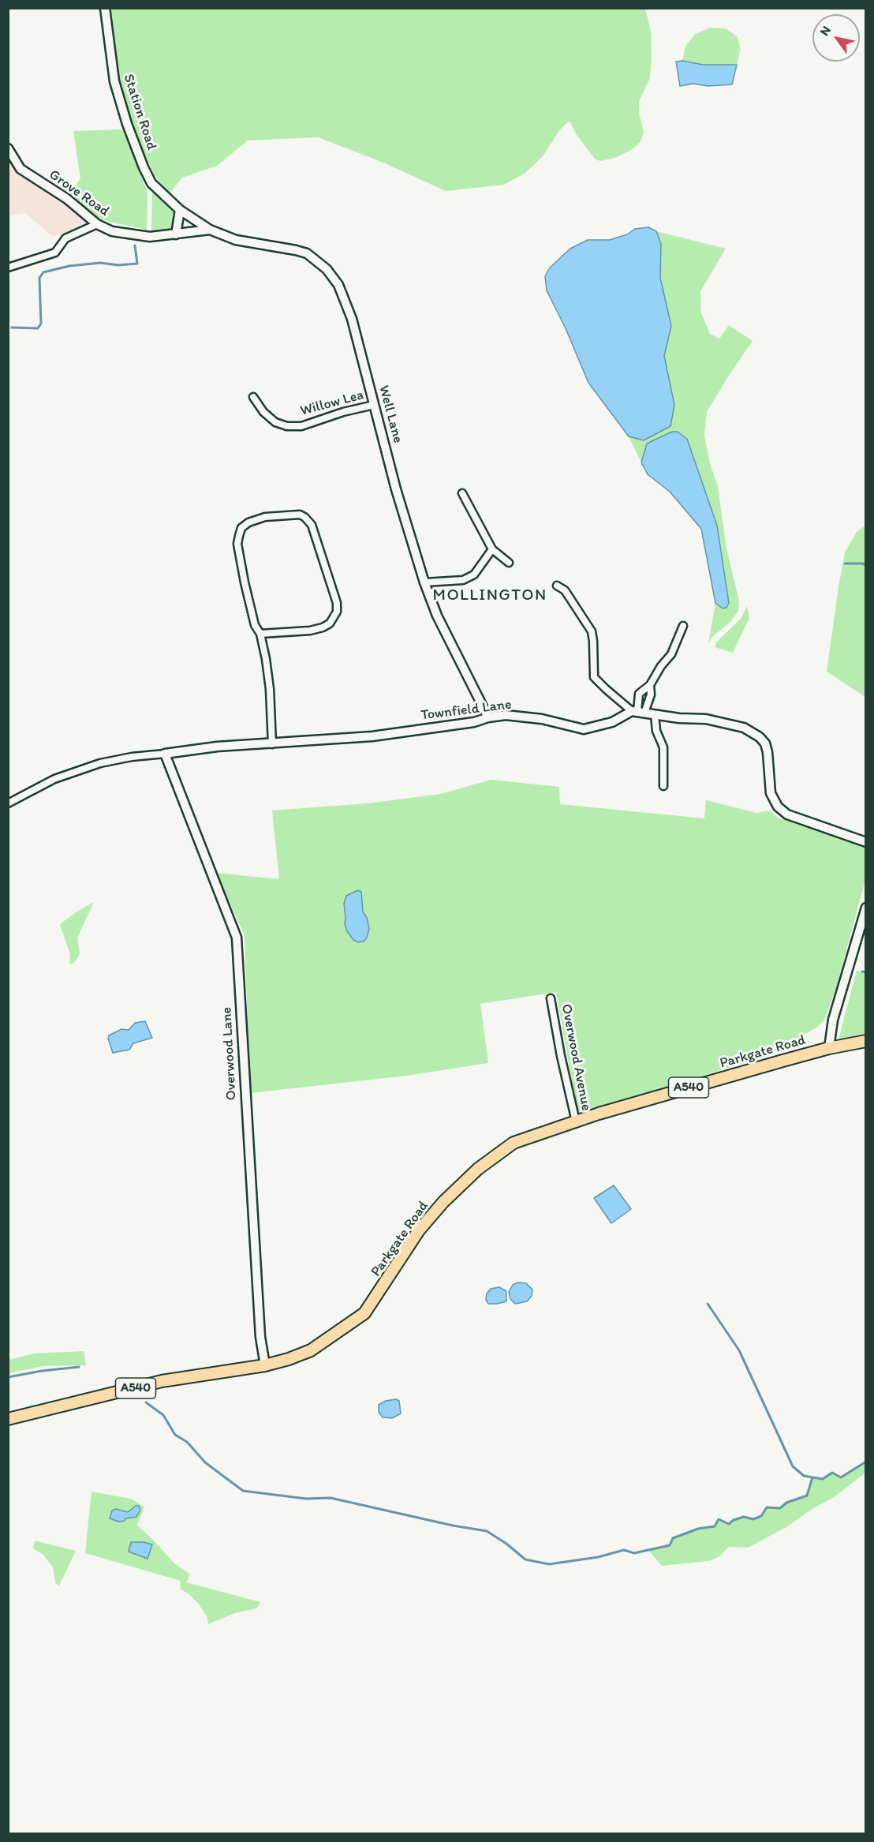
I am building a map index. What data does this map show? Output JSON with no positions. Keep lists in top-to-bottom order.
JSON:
{
  "streets": {
    "main road": ["Parkgate Road", "A540"],
    "street": [
      "Station Road",
      "Grove Road",
      "Willow Lea",
      "Well Lane",
      "Townfield Lane",
      "Overwood Lane",
      "Overwood Avenue"
    ]
  },
  "crossings": [
    ["Station Road", "Well Lane"],
    ["Grove Road", "Well Lane"],
    ["Willow Lea", "Well Lane"],
    ["Well Lane", "Townfield Lane"],
    ["Townfield Lane", "Overwood Lane"],
    ["Parkgate Road", "Overwood Lane"],
    ["Parkgate Road", "Overwood Avenue"]
  ],
  "districts": ["MOLLINGTON"],
  "north": "top left"
}
